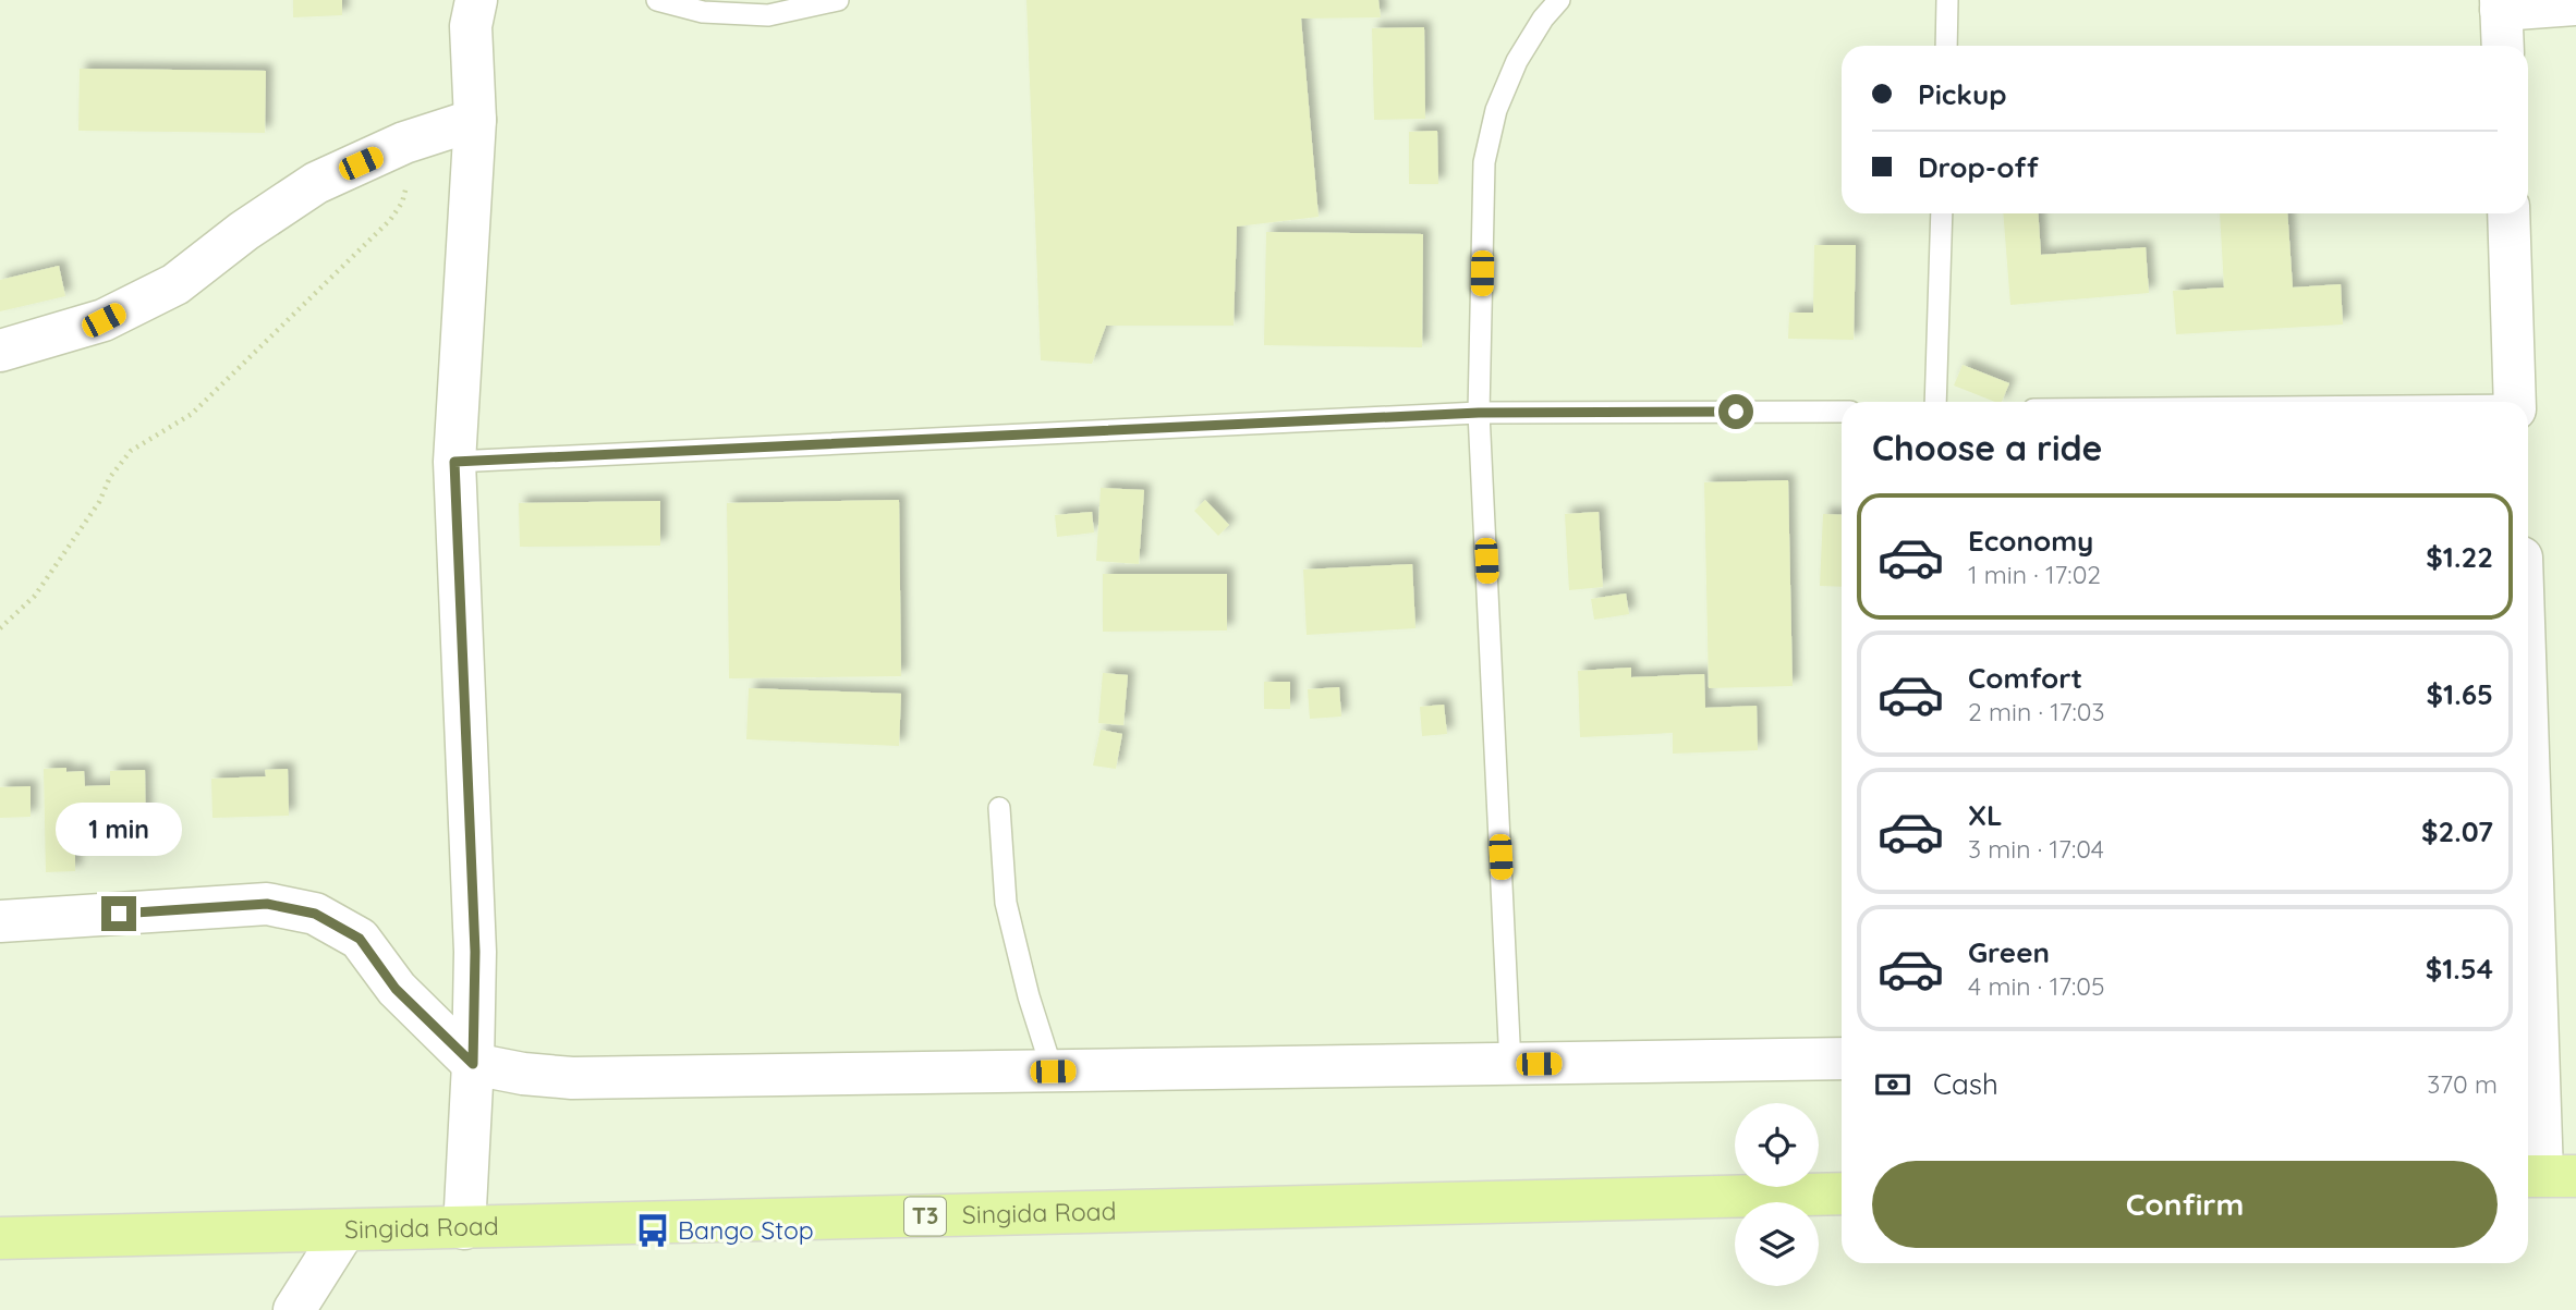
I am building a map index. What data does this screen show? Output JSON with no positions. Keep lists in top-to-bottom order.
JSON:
{
  "streets": {
    "highway": ["Singida Road", "T3"]
  },
  "places": {
    "bus stop": ["Bango Stop"]
  },
  "page": {
    "banner": ["Pickup", "Drop-off"],
    "heading": "Choose a ride",
    "list": [
      {
        "name": "Economy",
        "note": "1 min · 17:02",
        "value": "$1.22"
      },
      {
        "name": "Comfort",
        "note": "2 min · 17:03",
        "value": "$1.65"
      },
      {
        "name": "XL",
        "note": "3 min · 17:04",
        "value": "$2.07"
      },
      {
        "name": "Green",
        "note": "4 min · 17:05",
        "value": "$1.54"
      }
    ],
    "bubble": "1 min",
    "pay": ["Cash", "370 m"],
    "buttons": "Confirm"
  }
}
